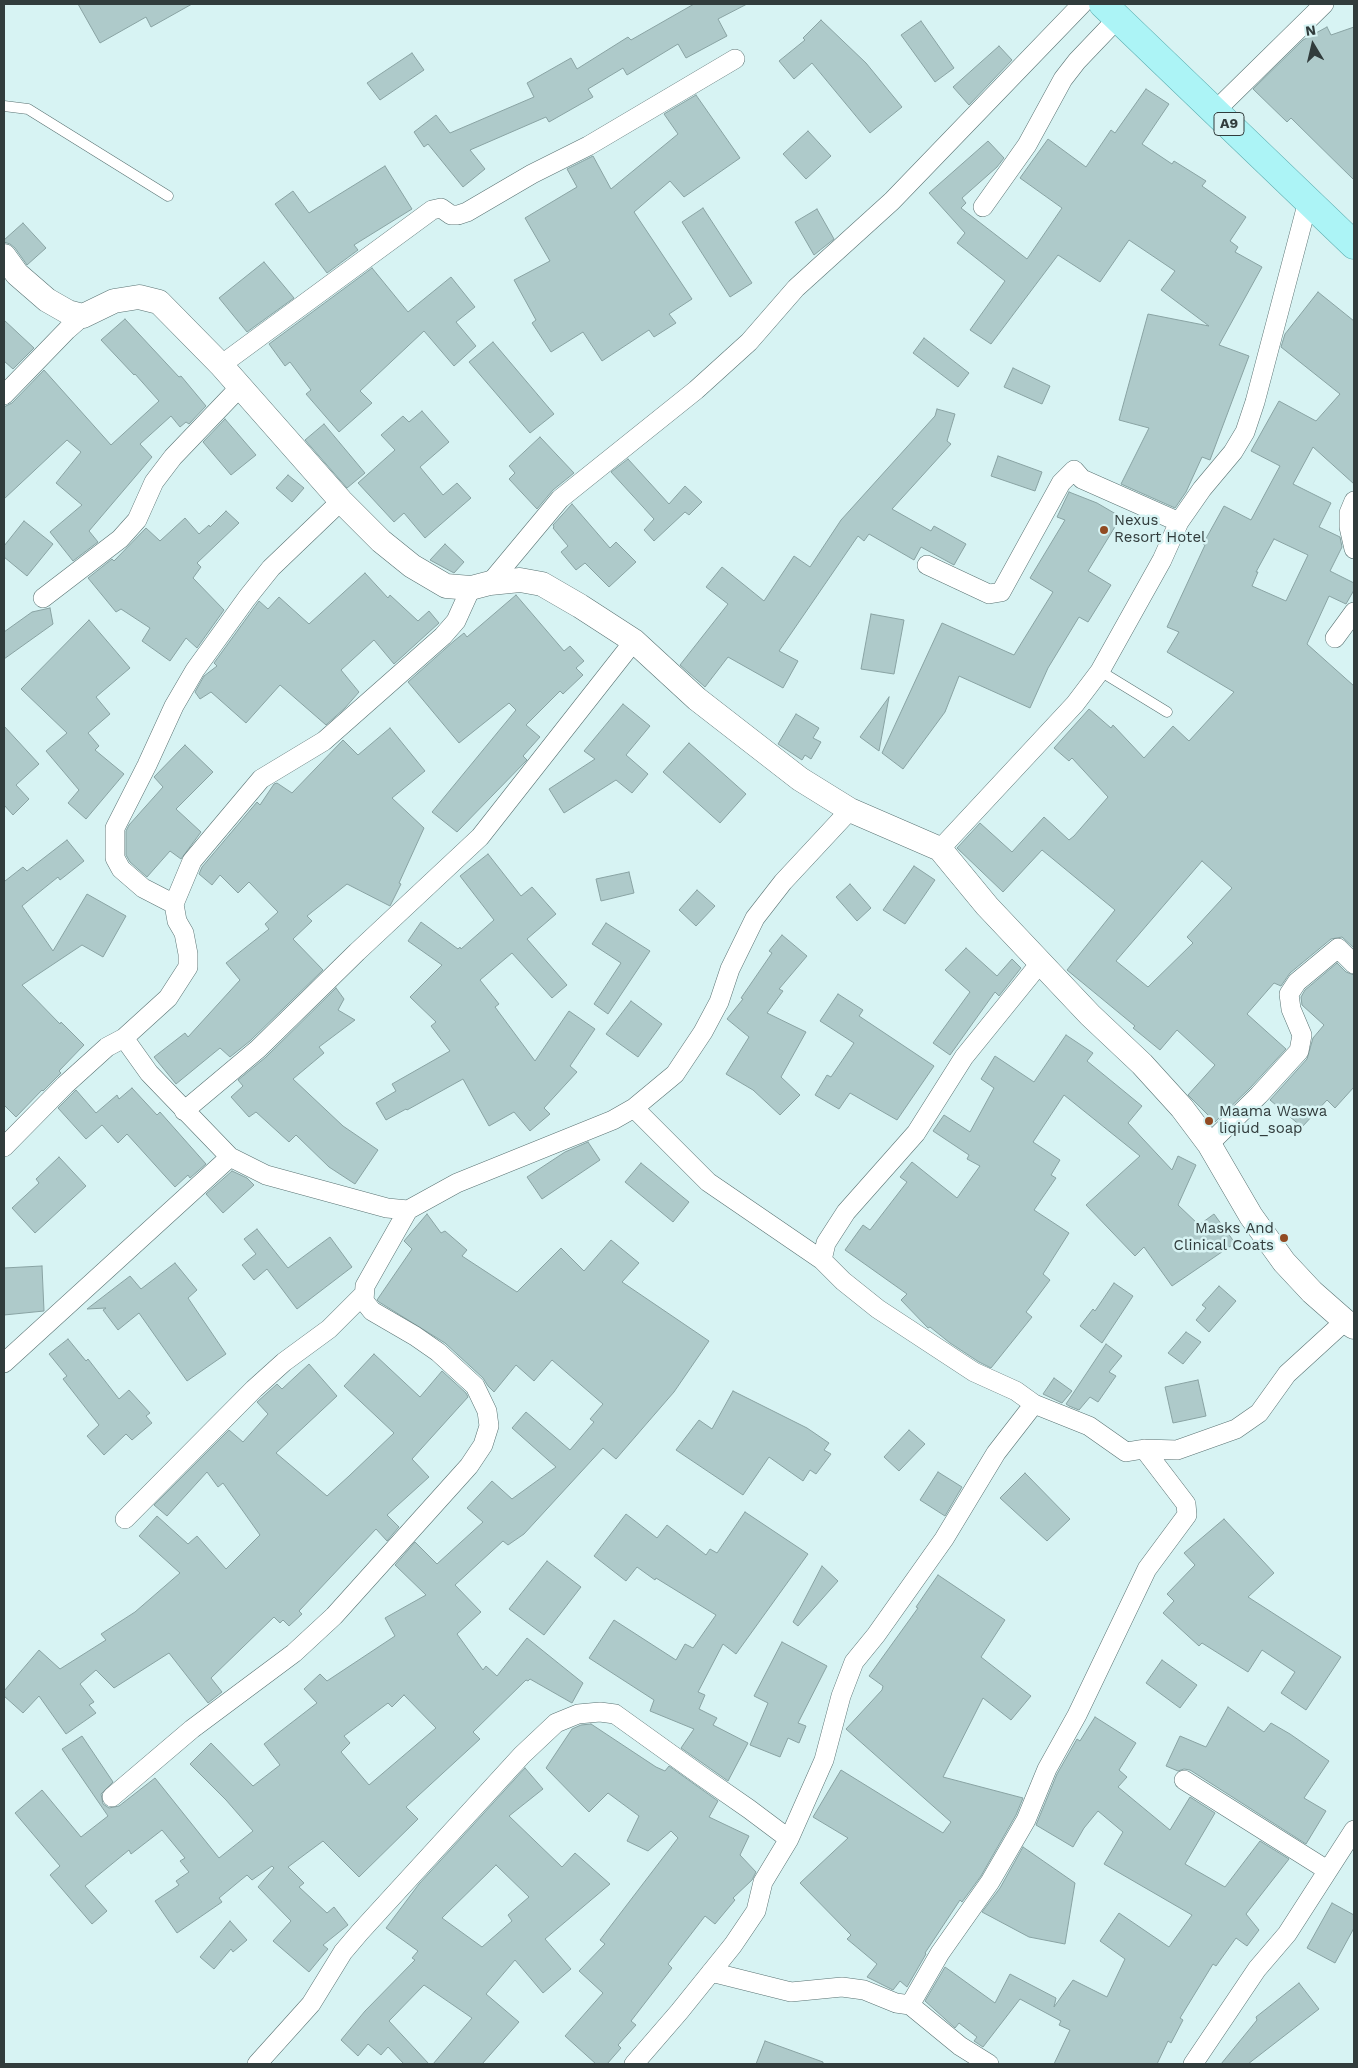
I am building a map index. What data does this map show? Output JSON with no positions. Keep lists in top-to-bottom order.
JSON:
{
  "streets": {
    "main road": ["A9"]
  },
  "places": ["Nexus Resort Hotel", "Maama Waswa liqiud_soap", "Masks And Clinical Coats"],
  "north": "top"
}
